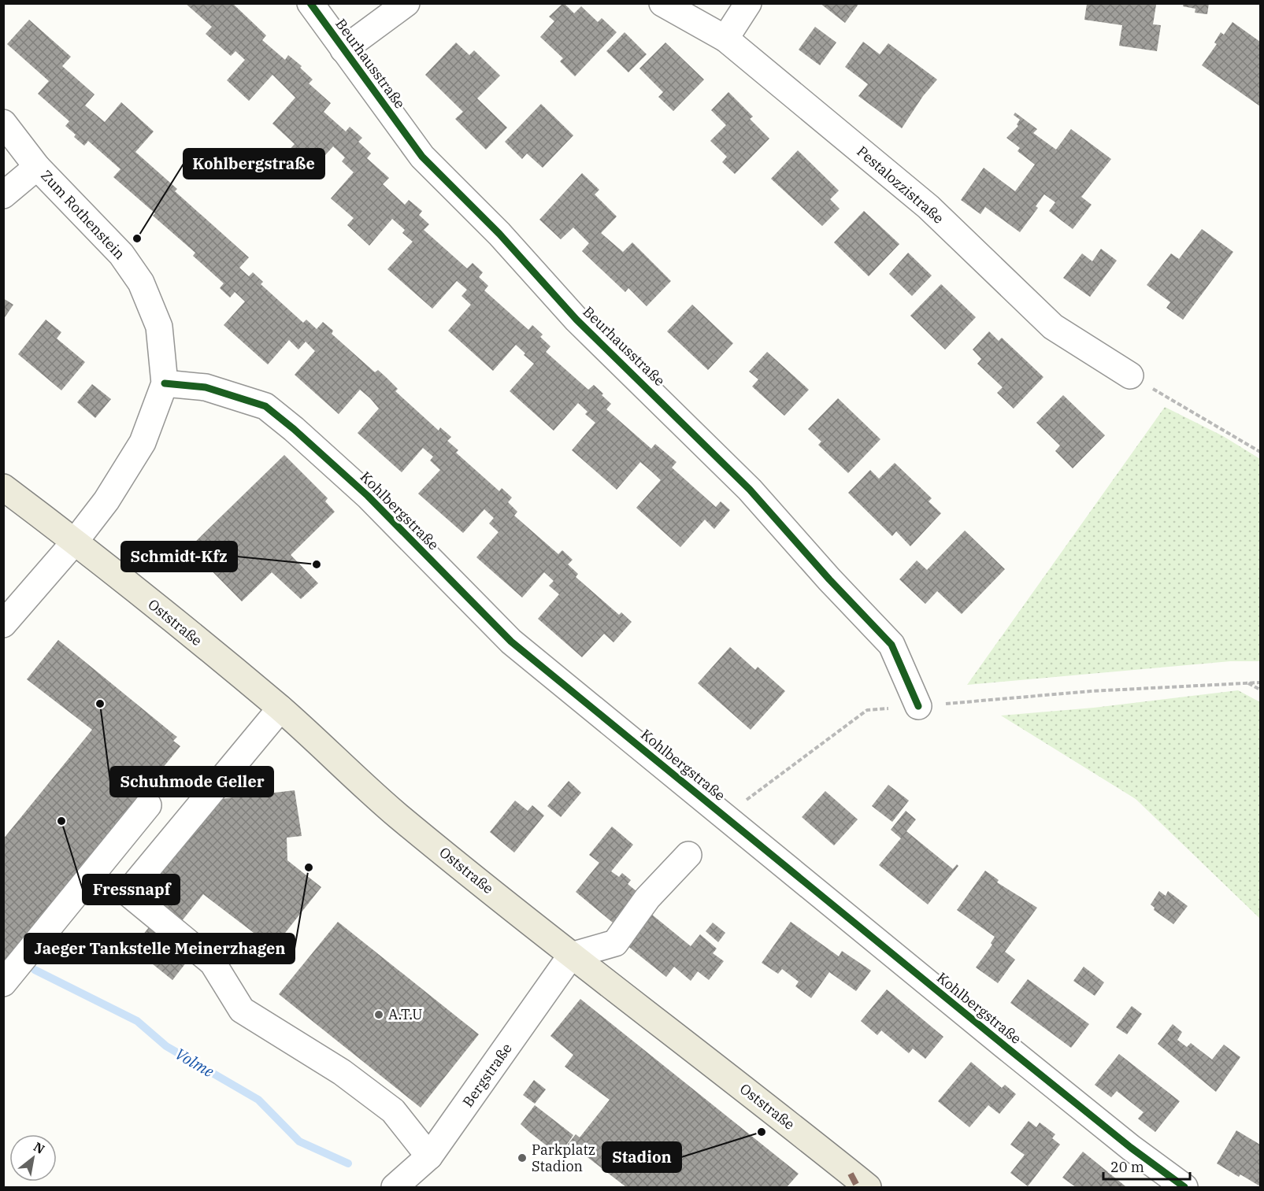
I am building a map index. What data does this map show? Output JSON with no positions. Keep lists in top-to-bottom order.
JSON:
{
  "streets": {
    "main road": ["Oststraße"],
    "street": [
      "Beurhausstraße",
      "Pestalozzistraße",
      "Zum Rothenstein",
      "Kohlbergstraße",
      "Bergstraße"
    ]
  },
  "crossings": [
    ["Zum Rothenstein", "Kohlbergstraße"],
    ["Zum Rothenstein", "Oststraße"],
    ["Oststraße", "Bergstraße"]
  ],
  "water": ["Volme"],
  "places": [
    "Kohlbergstraße",
    "Schmidt-Kfz",
    "Schuhmode Geller",
    "Fressnapf",
    "Jaeger Tankstelle Meinerzhagen",
    "A.T.U",
    "Stadion",
    "Parkplatz Stadion"
  ],
  "scale_bar": "20 m",
  "north": "top right"
}
